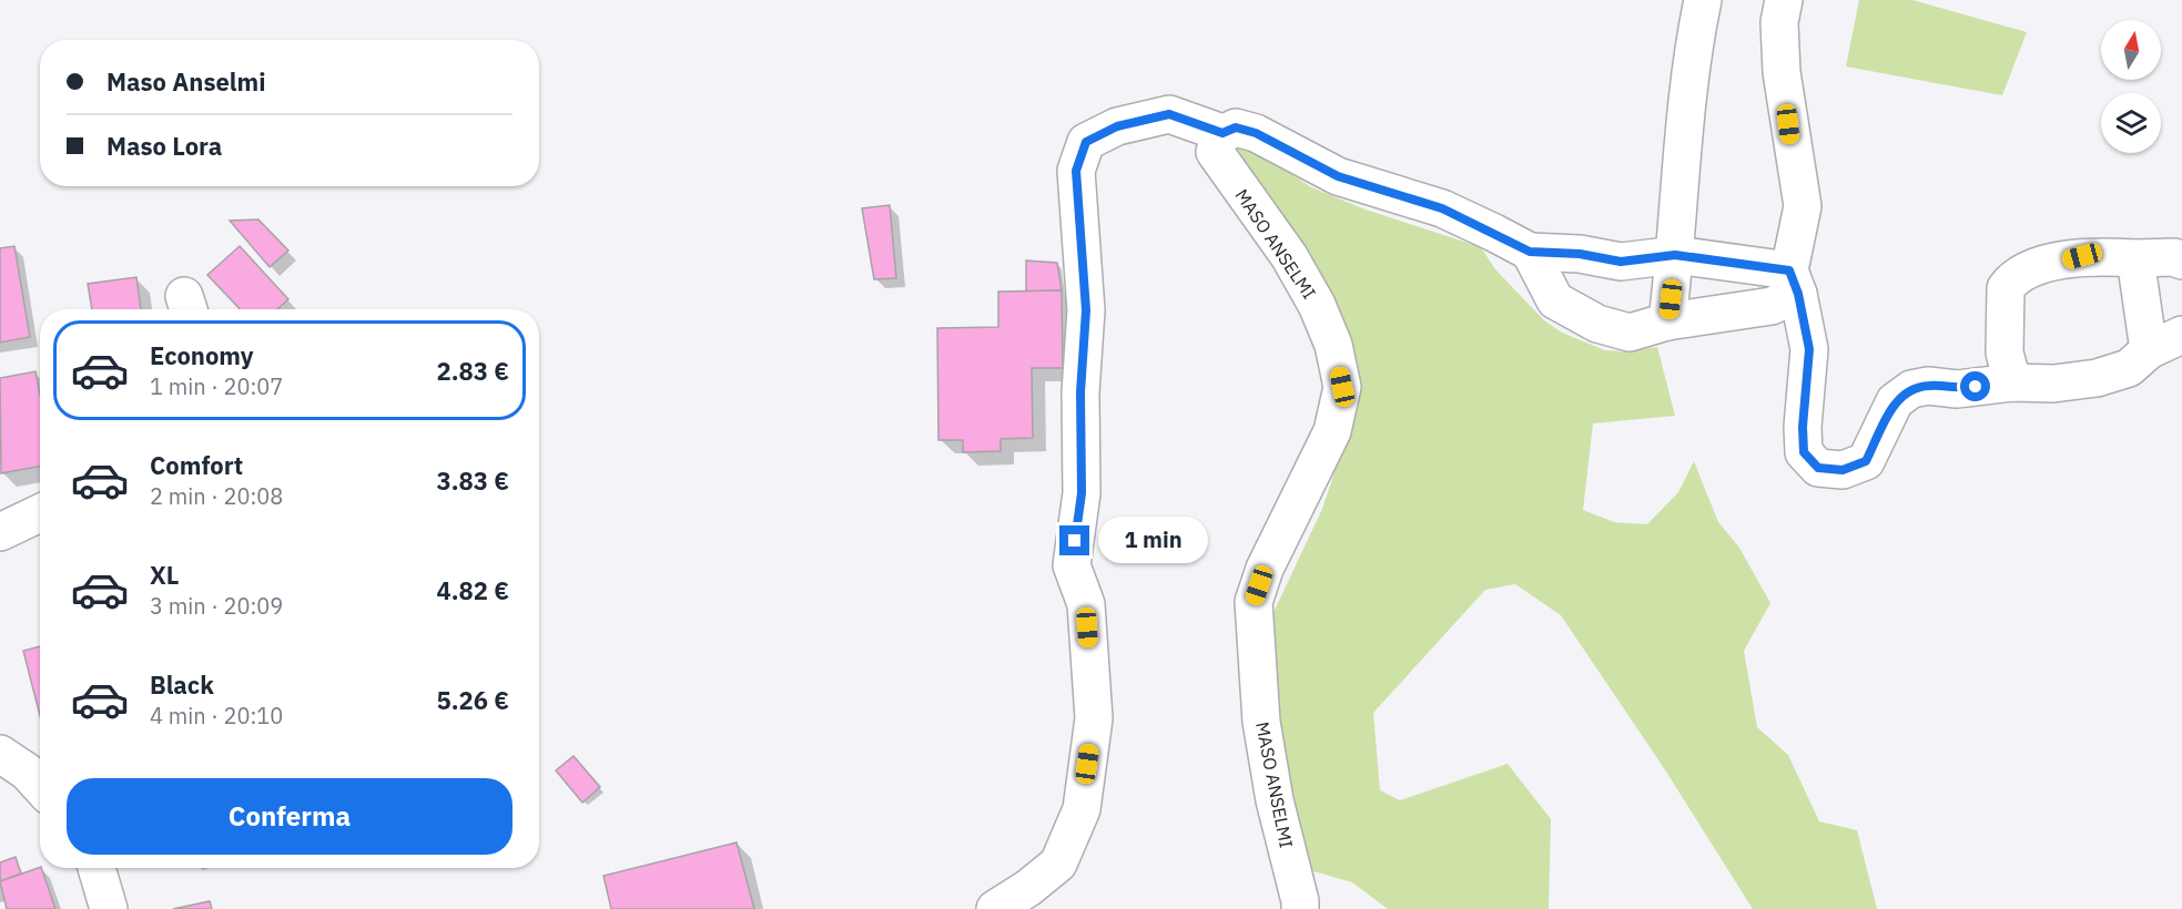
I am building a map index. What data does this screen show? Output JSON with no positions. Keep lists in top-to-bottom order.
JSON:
{
  "streets": {
    "street": ["MASO ANSELMI"]
  },
  "north": "top",
  "page": {
    "banner": ["Maso Anselmi", "Maso Lora"],
    "list": [
      {
        "name": "Economy",
        "note": "1 min · 20:07",
        "value": "2.83 €"
      },
      {
        "name": "Comfort",
        "note": "2 min · 20:08",
        "value": "3.83 €"
      },
      {
        "name": "XL",
        "note": "3 min · 20:09",
        "value": "4.82 €"
      },
      {
        "name": "Black",
        "note": "4 min · 20:10",
        "value": "5.26 €"
      }
    ],
    "bubble": "1 min",
    "buttons": "Conferma"
  }
}
